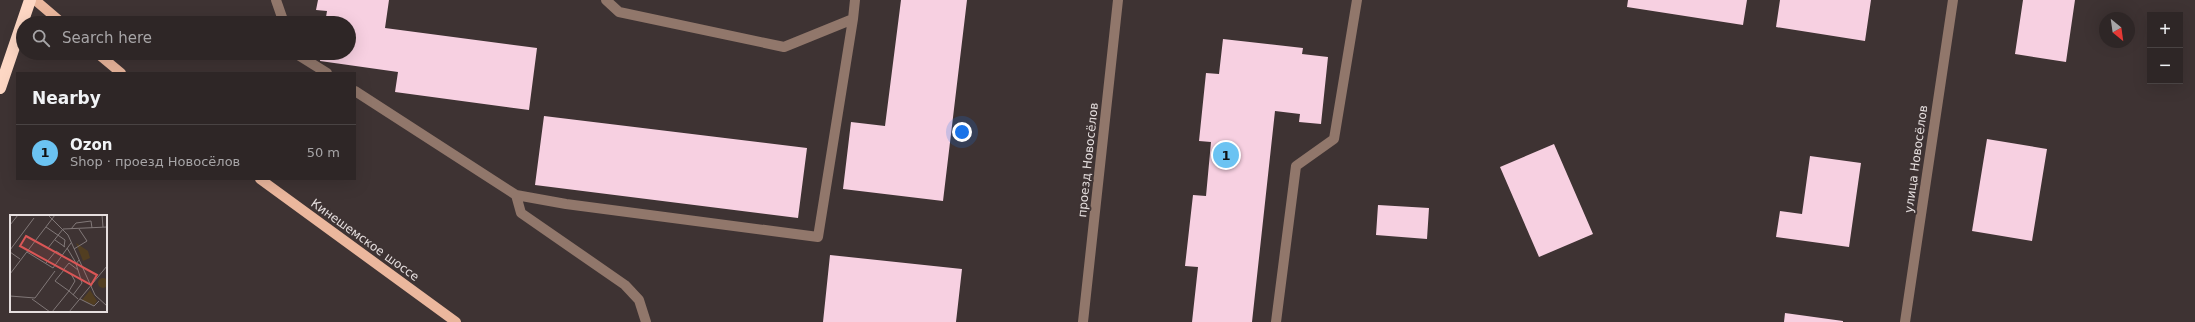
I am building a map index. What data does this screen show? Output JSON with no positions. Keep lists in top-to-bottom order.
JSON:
{
  "streets": {
    "main road": ["Кинешемское шоссе"],
    "street": ["улица Новосёлов", "проезд Новосёлов"]
  },
  "north": "bottom right",
  "page": {
    "map_buttons": ["+", "−"],
    "search": "Search here",
    "heading": "Nearby",
    "list": [
      {
        "mark": "1",
        "name": "Ozon",
        "note": "Shop · проезд Новосёлов",
        "value": "50 m"
      }
    ],
    "pins": "1"
  }
}
